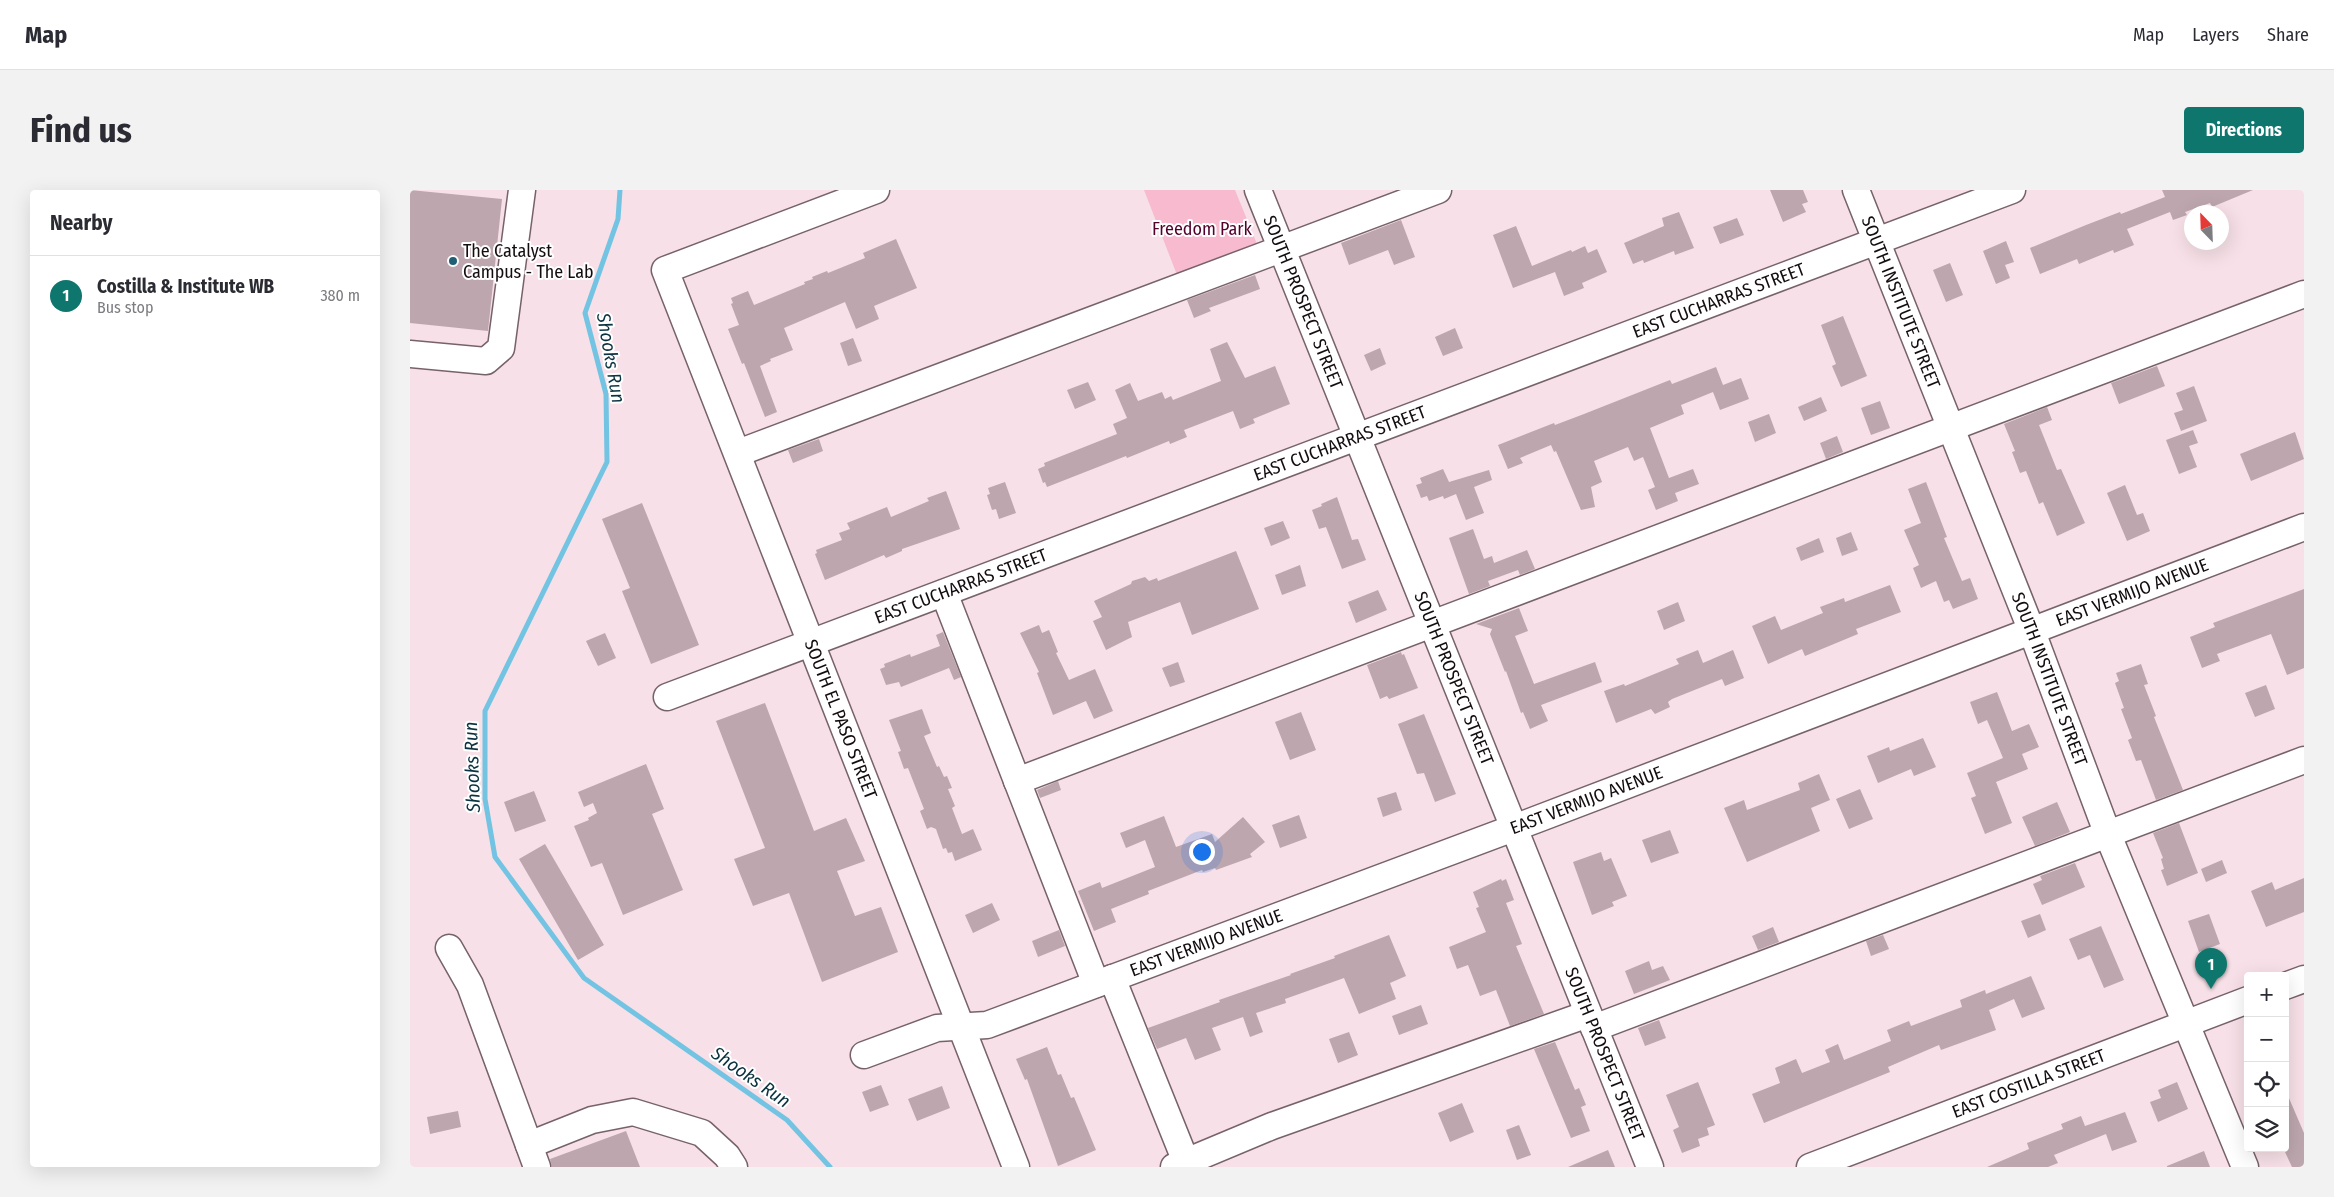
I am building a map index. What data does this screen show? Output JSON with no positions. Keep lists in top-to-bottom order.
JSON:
{
  "streets": {
    "street": [
      "EAST CUCHARRAS STREET",
      "SOUTH INSTITUTE STREET",
      "SOUTH PROSPECT STREET",
      "EAST VERMIJO AVENUE",
      "SOUTH EL PASO STREET",
      "EAST COSTILLA STREET"
    ]
  },
  "crossings": [
    ["EAST CUCHARRAS STREET", "SOUTH INSTITUTE STREET"],
    ["EAST CUCHARRAS STREET", "SOUTH PROSPECT STREET"],
    ["EAST CUCHARRAS STREET", "SOUTH EL PASO STREET"],
    ["SOUTH INSTITUTE STREET", "EAST VERMIJO AVENUE"],
    ["SOUTH INSTITUTE STREET", "EAST COSTILLA STREET"],
    ["SOUTH PROSPECT STREET", "EAST VERMIJO AVENUE"],
    ["EAST VERMIJO AVENUE", "SOUTH EL PASO STREET"]
  ],
  "water": ["Shooks Run"],
  "parks": ["Freedom Park"],
  "places": ["The Catalyst Campus - The Lab"],
  "north": "top left",
  "page": {
    "header": "Map",
    "nav": ["Map", "Layers", "Share"],
    "buttons": "Directions",
    "title": "Find us",
    "heading": "Nearby",
    "list": [
      {
        "mark": "1",
        "name": "Costilla & Institute WB",
        "note": "Bus stop",
        "value": "380 m"
      }
    ],
    "pins": "1",
    "map_buttons": ["+", "−"]
  }
}
